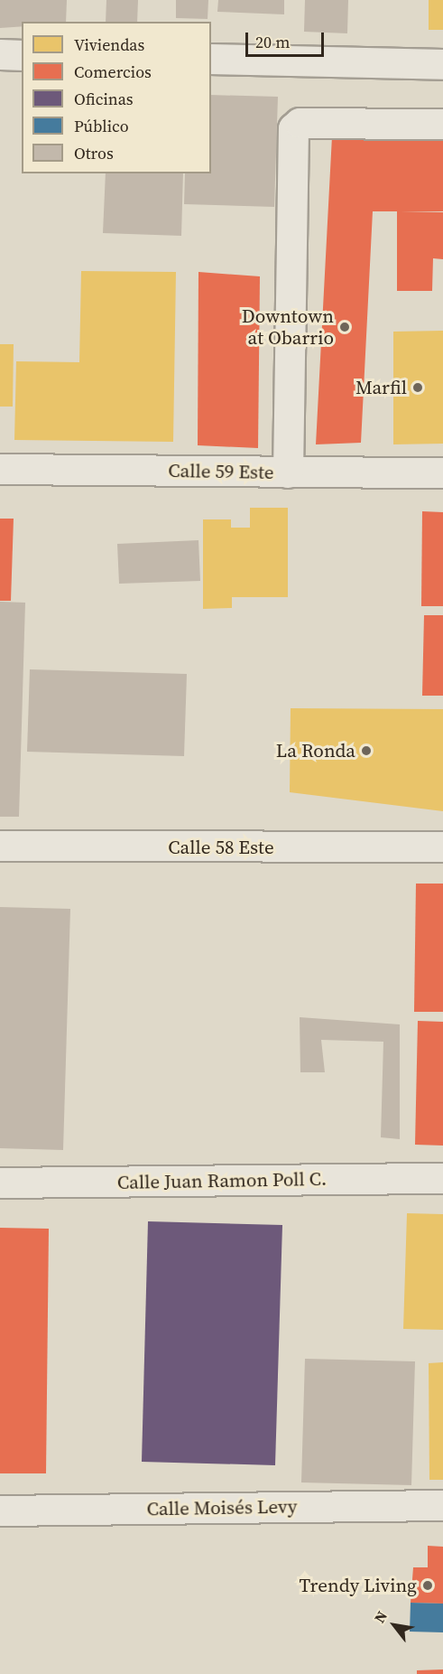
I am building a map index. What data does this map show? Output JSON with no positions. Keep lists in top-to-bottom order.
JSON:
{
  "streets": {
    "street": [
      "Calle 59 Este",
      "Calle 58 Este",
      "Calle Juan Ramon Poll C.",
      "Calle Moisés Levy"
    ]
  },
  "places": [
    "Downtown at Obarrio",
    "Marfil",
    "La Ronda",
    "Trendy Living"
  ],
  "legend": [
    "Viviendas",
    "Comercios",
    "Oficinas",
    "Público",
    "Otros"
  ],
  "scale_bar": "20 m",
  "north": "top left"
}
